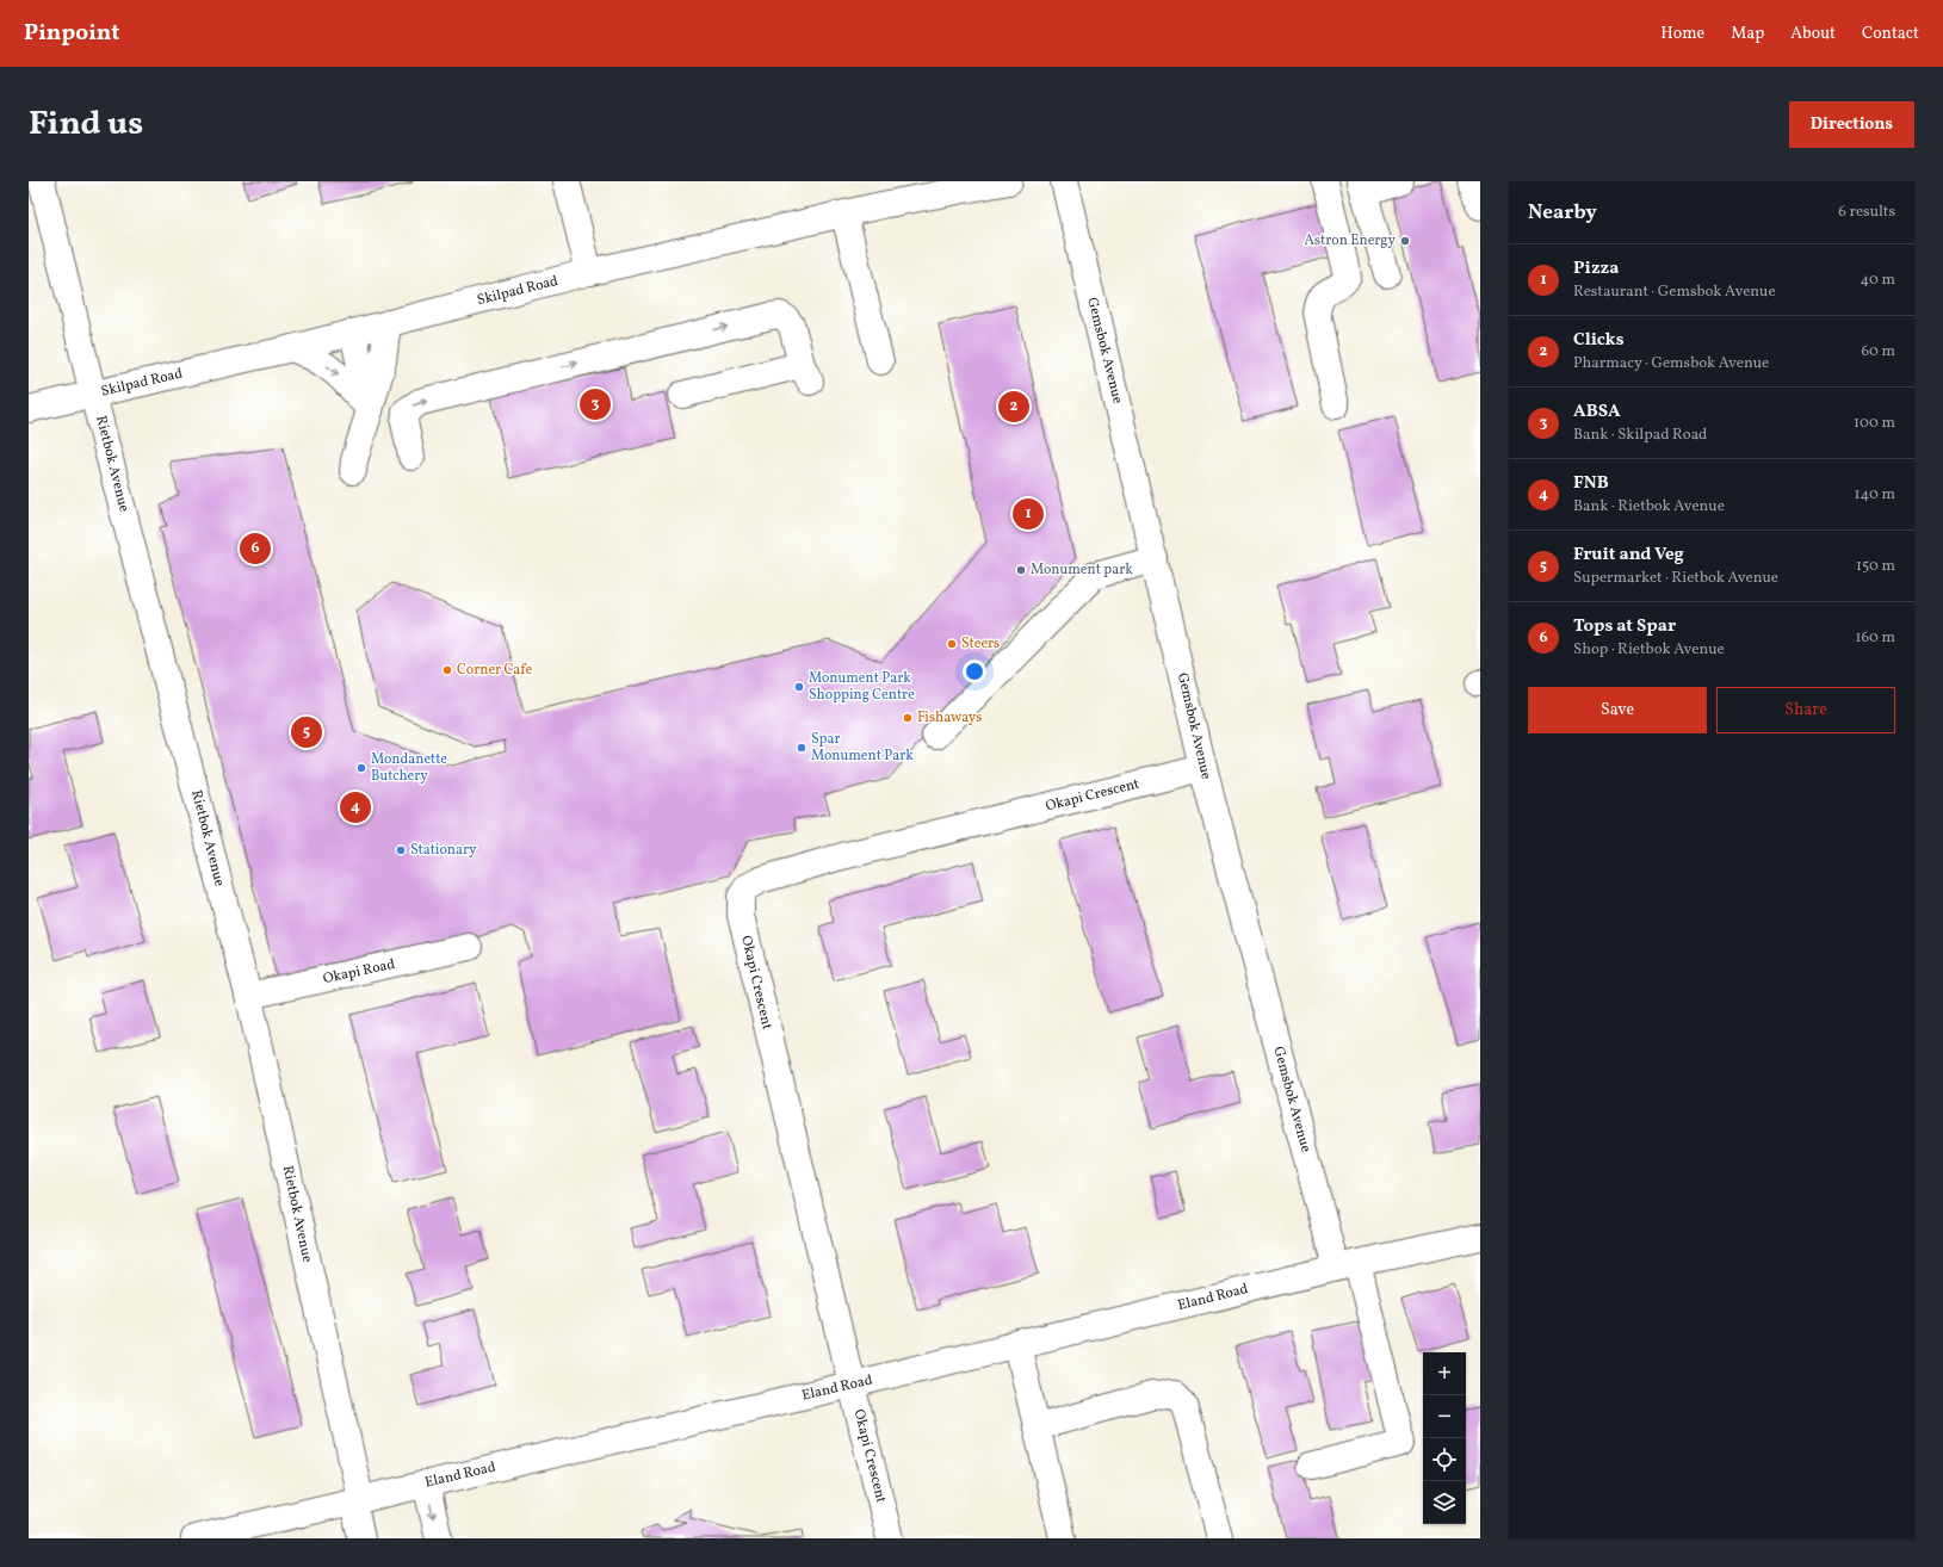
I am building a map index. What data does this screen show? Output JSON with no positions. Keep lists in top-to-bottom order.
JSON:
{
  "streets": {
    "street": [
      "Skilpad Road",
      "Gemsbok Avenue",
      "Rietbok Avenue",
      "Okapi Crescent",
      "Okapi Road",
      "Eland Road"
    ]
  },
  "crossings": [
    ["Skilpad Road", "Rietbok Avenue"],
    ["Gemsbok Avenue", "Okapi Crescent"],
    ["Gemsbok Avenue", "Eland Road"],
    ["Rietbok Avenue", "Okapi Road"],
    ["Rietbok Avenue", "Eland Road"],
    ["Okapi Crescent", "Eland Road"]
  ],
  "places": [
    "Astron Energy",
    "Monument park",
    "Steers",
    "Corner Cafe",
    "Monument Park Shopping Centre",
    "Fishaways",
    "Spar Monument Park",
    "Mondanette Butchery",
    "Stationary"
  ],
  "page": {
    "header": "Pinpoint",
    "nav": [
      "Home",
      "Map",
      "About",
      "Contact"
    ],
    "title": "Find us",
    "buttons": [
      "Directions",
      ["Save", "Share"]
    ],
    "heading": ["Nearby", "6 results"],
    "list": [
      {
        "mark": "1",
        "name": "Pizza",
        "note": "Restaurant · Gemsbok Avenue",
        "value": "40 m"
      },
      {
        "mark": "2",
        "name": "Clicks",
        "note": "Pharmacy · Gemsbok Avenue",
        "value": "60 m"
      },
      {
        "mark": "3",
        "name": "ABSA",
        "note": "Bank · Skilpad Road",
        "value": "100 m"
      },
      {
        "mark": "4",
        "name": "FNB",
        "note": "Bank · Rietbok Avenue",
        "value": "140 m"
      },
      {
        "mark": "5",
        "name": "Fruit and Veg",
        "note": "Supermarket · Rietbok Avenue",
        "value": "150 m"
      },
      {
        "mark": "6",
        "name": "Tops at Spar",
        "note": "Shop · Rietbok Avenue",
        "value": "160 m"
      }
    ],
    "pins": [
      "3",
      "2",
      "1",
      "6",
      "5",
      "4"
    ],
    "map_buttons": ["+", "−"]
  }
}
